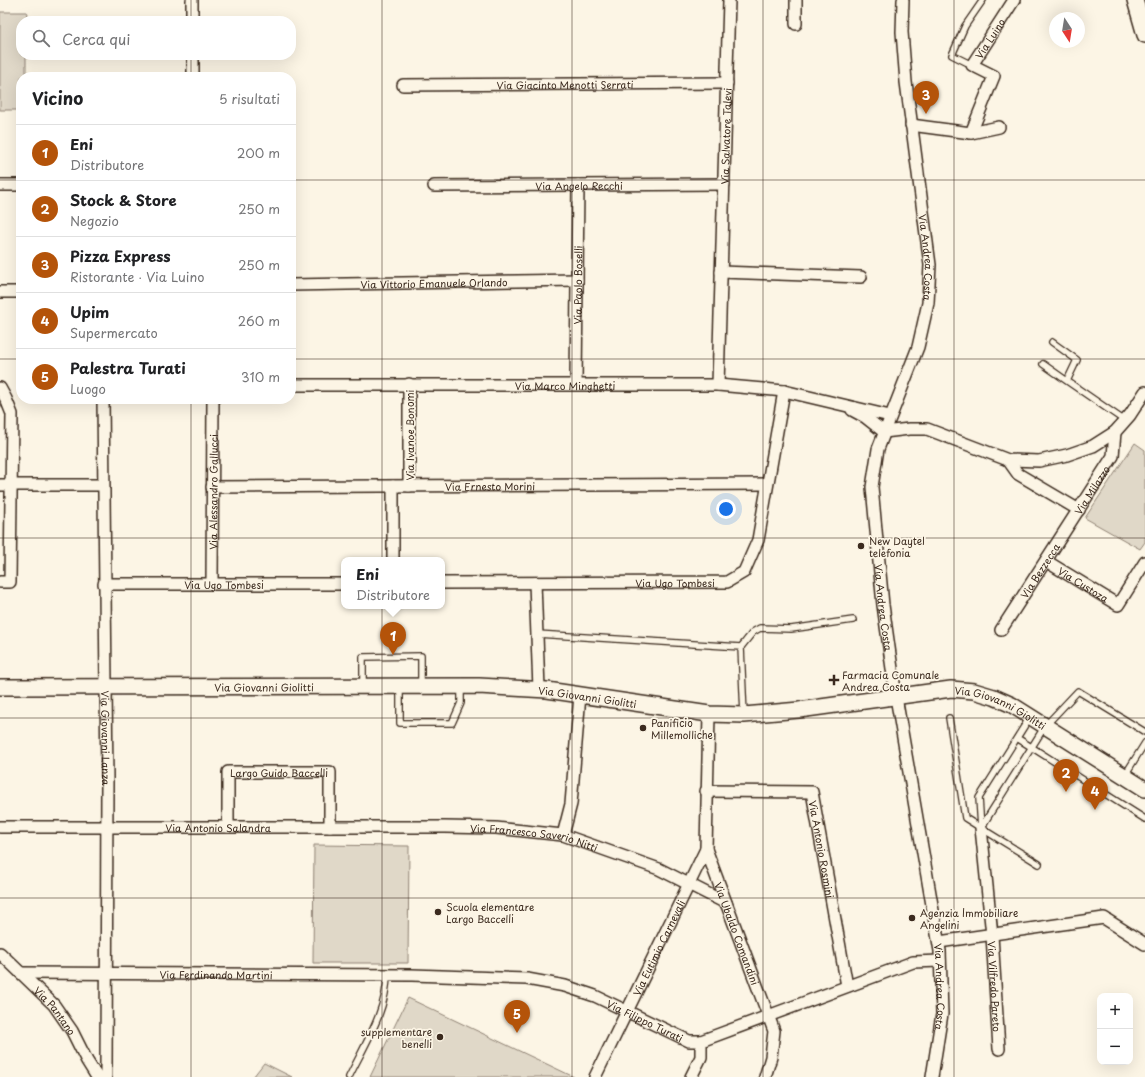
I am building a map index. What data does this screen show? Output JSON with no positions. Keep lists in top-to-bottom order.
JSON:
{
  "streets": {
    "street": [
      "Via Luino",
      "Via Giacinto Menotti Serrati",
      "Via Salvatore Talevi",
      "Via Angelo Recchi",
      "Via Andrea Costa",
      "Via Vittorio Emanuele Orlando",
      "Via Paolo Boselli",
      "Via Marco Minghetti",
      "Via Ivanoe Bonomi",
      "Via Milazzo",
      "Via Ernesto Morini",
      "Via Alessandro Gallucci",
      "Via Bezzecca",
      "Via Ugo Tombesi",
      "Via Custoza",
      "Via Giovanni Giolitti",
      "Via Giovanni Lanza",
      "Largo Guido Baccelli",
      "Via Antonio Salandra",
      "Via Francesco Saverio Nitti",
      "Via Antonio Rosmini",
      "Via Ubaldo Comandini",
      "Via Eutimio Carnevali",
      "Via Ferdinando Martini",
      "Via Vilfredo Pareto",
      "Via Pantano",
      "Via Filippo Turati"
    ]
  },
  "crossings": [
    ["Via Giacinto Menotti Serrati", "Via Salvatore Talevi"],
    ["Via Salvatore Talevi", "Via Angelo Recchi"],
    ["Via Salvatore Talevi", "Via Marco Minghetti"],
    ["Via Angelo Recchi", "Via Paolo Boselli"],
    ["Via Andrea Costa", "Via Marco Minghetti"],
    ["Via Andrea Costa", "Via Giovanni Giolitti"],
    ["Via Andrea Costa", "Via Filippo Turati"],
    ["Via Vittorio Emanuele Orlando", "Via Paolo Boselli"],
    ["Via Paolo Boselli", "Via Marco Minghetti"],
    ["Via Marco Minghetti", "Via Ivanoe Bonomi"],
    ["Via Marco Minghetti", "Via Ugo Tombesi"],
    ["Via Ivanoe Bonomi", "Via Ernesto Morini"],
    ["Via Milazzo", "Via Bezzecca"],
    ["Via Ernesto Morini", "Via Alessandro Gallucci"],
    ["Via Ernesto Morini", "Via Ugo Tombesi"],
    ["Via Alessandro Gallucci", "Via Ugo Tombesi"],
    ["Via Bezzecca", "Via Custoza"],
    ["Via Ugo Tombesi", "Via Giovanni Lanza"],
    ["Via Giovanni Giolitti", "Via Giovanni Lanza"],
    ["Via Giovanni Giolitti", "Via Ubaldo Comandini"],
    ["Via Giovanni Lanza", "Via Antonio Salandra"],
    ["Via Giovanni Lanza", "Via Ferdinando Martini"],
    ["Largo Guido Baccelli", "Via Antonio Salandra"],
    ["Largo Guido Baccelli", "Via Francesco Saverio Nitti"],
    ["Via Antonio Salandra", "Via Francesco Saverio Nitti"],
    ["Via Francesco Saverio Nitti", "Via Ubaldo Comandini"],
    ["Via Francesco Saverio Nitti", "Via Eutimio Carnevali"],
    ["Via Antonio Rosmini", "Via Ubaldo Comandini"],
    ["Via Antonio Rosmini", "Via Filippo Turati"],
    ["Via Ubaldo Comandini", "Via Eutimio Carnevali"],
    ["Via Ubaldo Comandini", "Via Filippo Turati"],
    ["Via Eutimio Carnevali", "Via Filippo Turati"],
    ["Via Ferdinando Martini", "Via Pantano"],
    ["Via Ferdinando Martini", "Via Filippo Turati"]
  ],
  "places": {
    "other": [
      "New Daytel telefonia",
      "Panificio Millemolliche",
      "Scuola elementare Largo Baccelli",
      "Agenzia Immobiliare Angelini",
      "supplementare benelli"
    ],
    "health": ["Farmacia Comunale Andrea Costa"]
  },
  "north": "bottom",
  "page": {
    "search": "Cerca qui",
    "heading": ["Vicino", "5 risultati"],
    "pins": [
      "3",
      "1",
      "2",
      "4",
      "5"
    ],
    "list": [
      {
        "mark": "1",
        "name": "Eni",
        "note": "Distributore",
        "value": "200 m"
      },
      {
        "mark": "2",
        "name": "Stock & Store",
        "note": "Negozio",
        "value": "250 m"
      },
      {
        "mark": "3",
        "name": "Pizza Express",
        "note": "Ristorante · Via Luino",
        "value": "250 m"
      },
      {
        "mark": "4",
        "name": "Upim",
        "note": "Supermercato",
        "value": "260 m"
      },
      {
        "mark": "5",
        "name": "Palestra Turati",
        "note": "Luogo",
        "value": "310 m"
      }
    ],
    "popup": ["Eni", "Distributore"],
    "map_buttons": ["+", "−"]
  }
}
